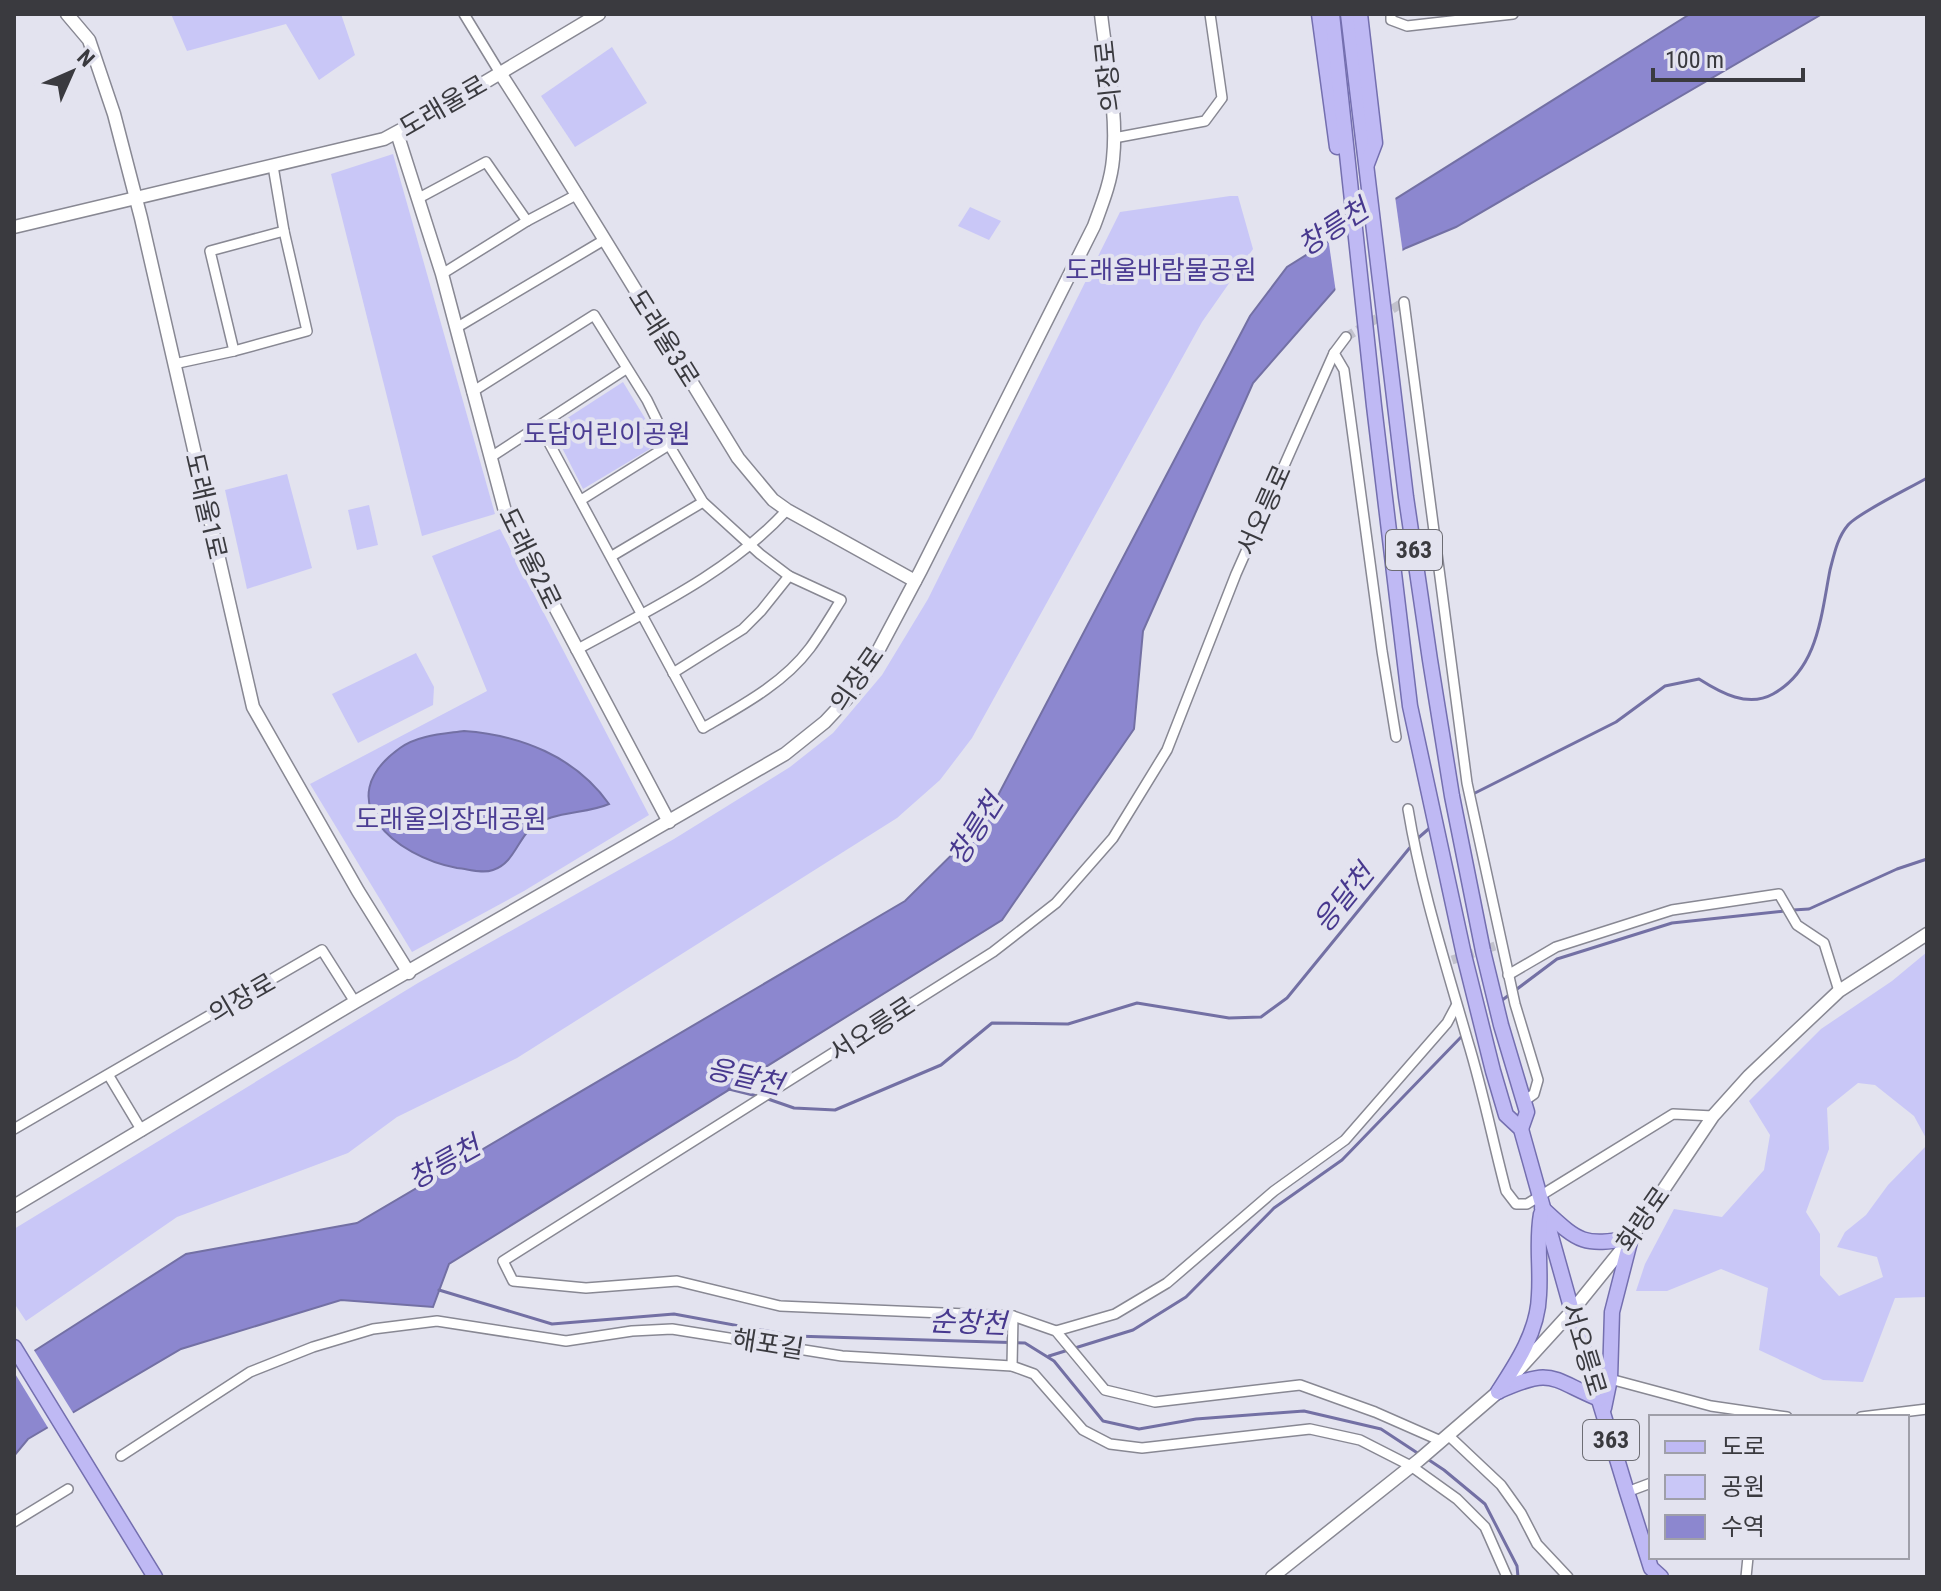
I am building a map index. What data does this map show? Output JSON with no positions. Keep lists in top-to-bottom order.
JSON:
{
  "streets": {
    "main road": ["서오릉로", "363"],
    "street": [
      "의장로",
      "도래울로",
      "도래울3로",
      "도래울1로",
      "도래울2로",
      "화랑로",
      "해포길"
    ]
  },
  "crossings": [
    ["의장로", "도래울3로"],
    ["의장로", "도래울1로"],
    ["의장로", "도래울2로"],
    ["도래울로", "도래울3로"],
    ["도래울로", "도래울1로"],
    ["도래울로", "도래울2로"],
    ["서오릉로", "363"],
    ["서오릉로", "화랑로"],
    ["화랑로", "해포길"]
  ],
  "water": ["창릉천", "응달천", "순창천"],
  "parks": ["도래울바람물공원", "도담어린이공원", "도래울의장대공원"],
  "legend": ["도로", "공원", "수역"],
  "scale_bar": "100 m",
  "north": "top right"
}
